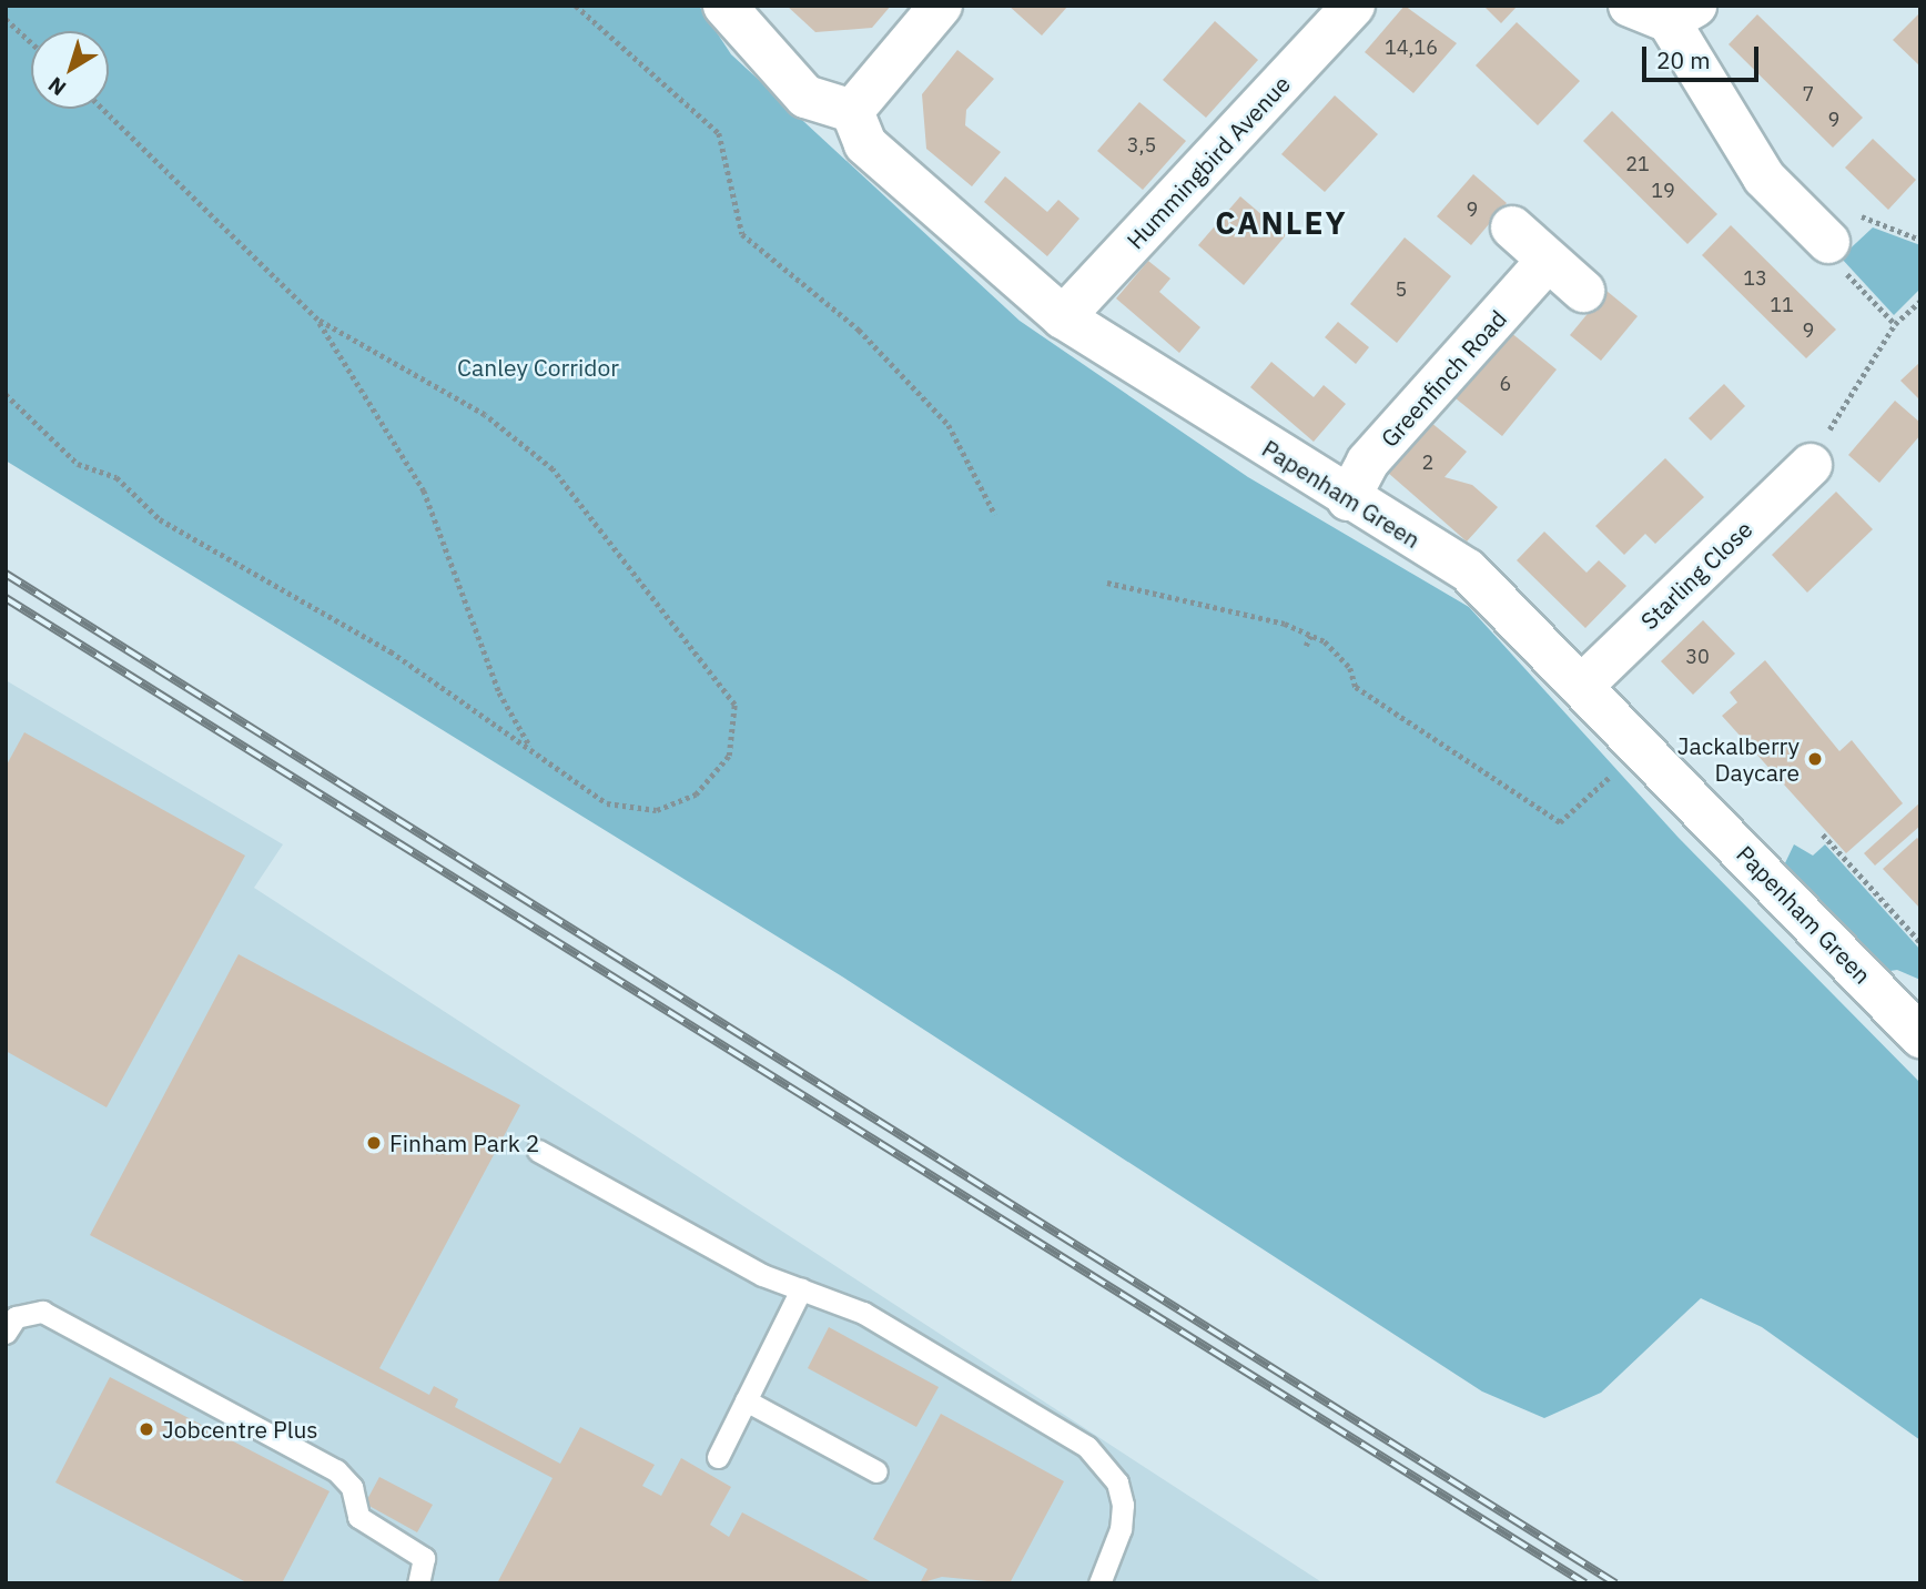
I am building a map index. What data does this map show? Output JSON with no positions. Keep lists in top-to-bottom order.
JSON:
{
  "streets": {
    "street": [
      "Hummingbird Avenue",
      "Greenfinch Road",
      "Papenham Green",
      "Starling Close"
    ]
  },
  "crossings": [
    ["Hummingbird Avenue", "Papenham Green"],
    ["Greenfinch Road", "Papenham Green"],
    ["Papenham Green", "Starling Close"]
  ],
  "districts": ["CANLEY"],
  "parks": ["Canley Corridor"],
  "places": ["Jackalberry Daycare", "Finham Park 2", "Jobcentre Plus"],
  "house_numbers": [
    "14,16",
    "7",
    "9",
    "3,5",
    "21",
    "19",
    "9",
    "13",
    "5",
    "11",
    "9",
    "6",
    "2",
    "30"
  ],
  "scale_bar": "20 m",
  "north": "bottom left"
}
